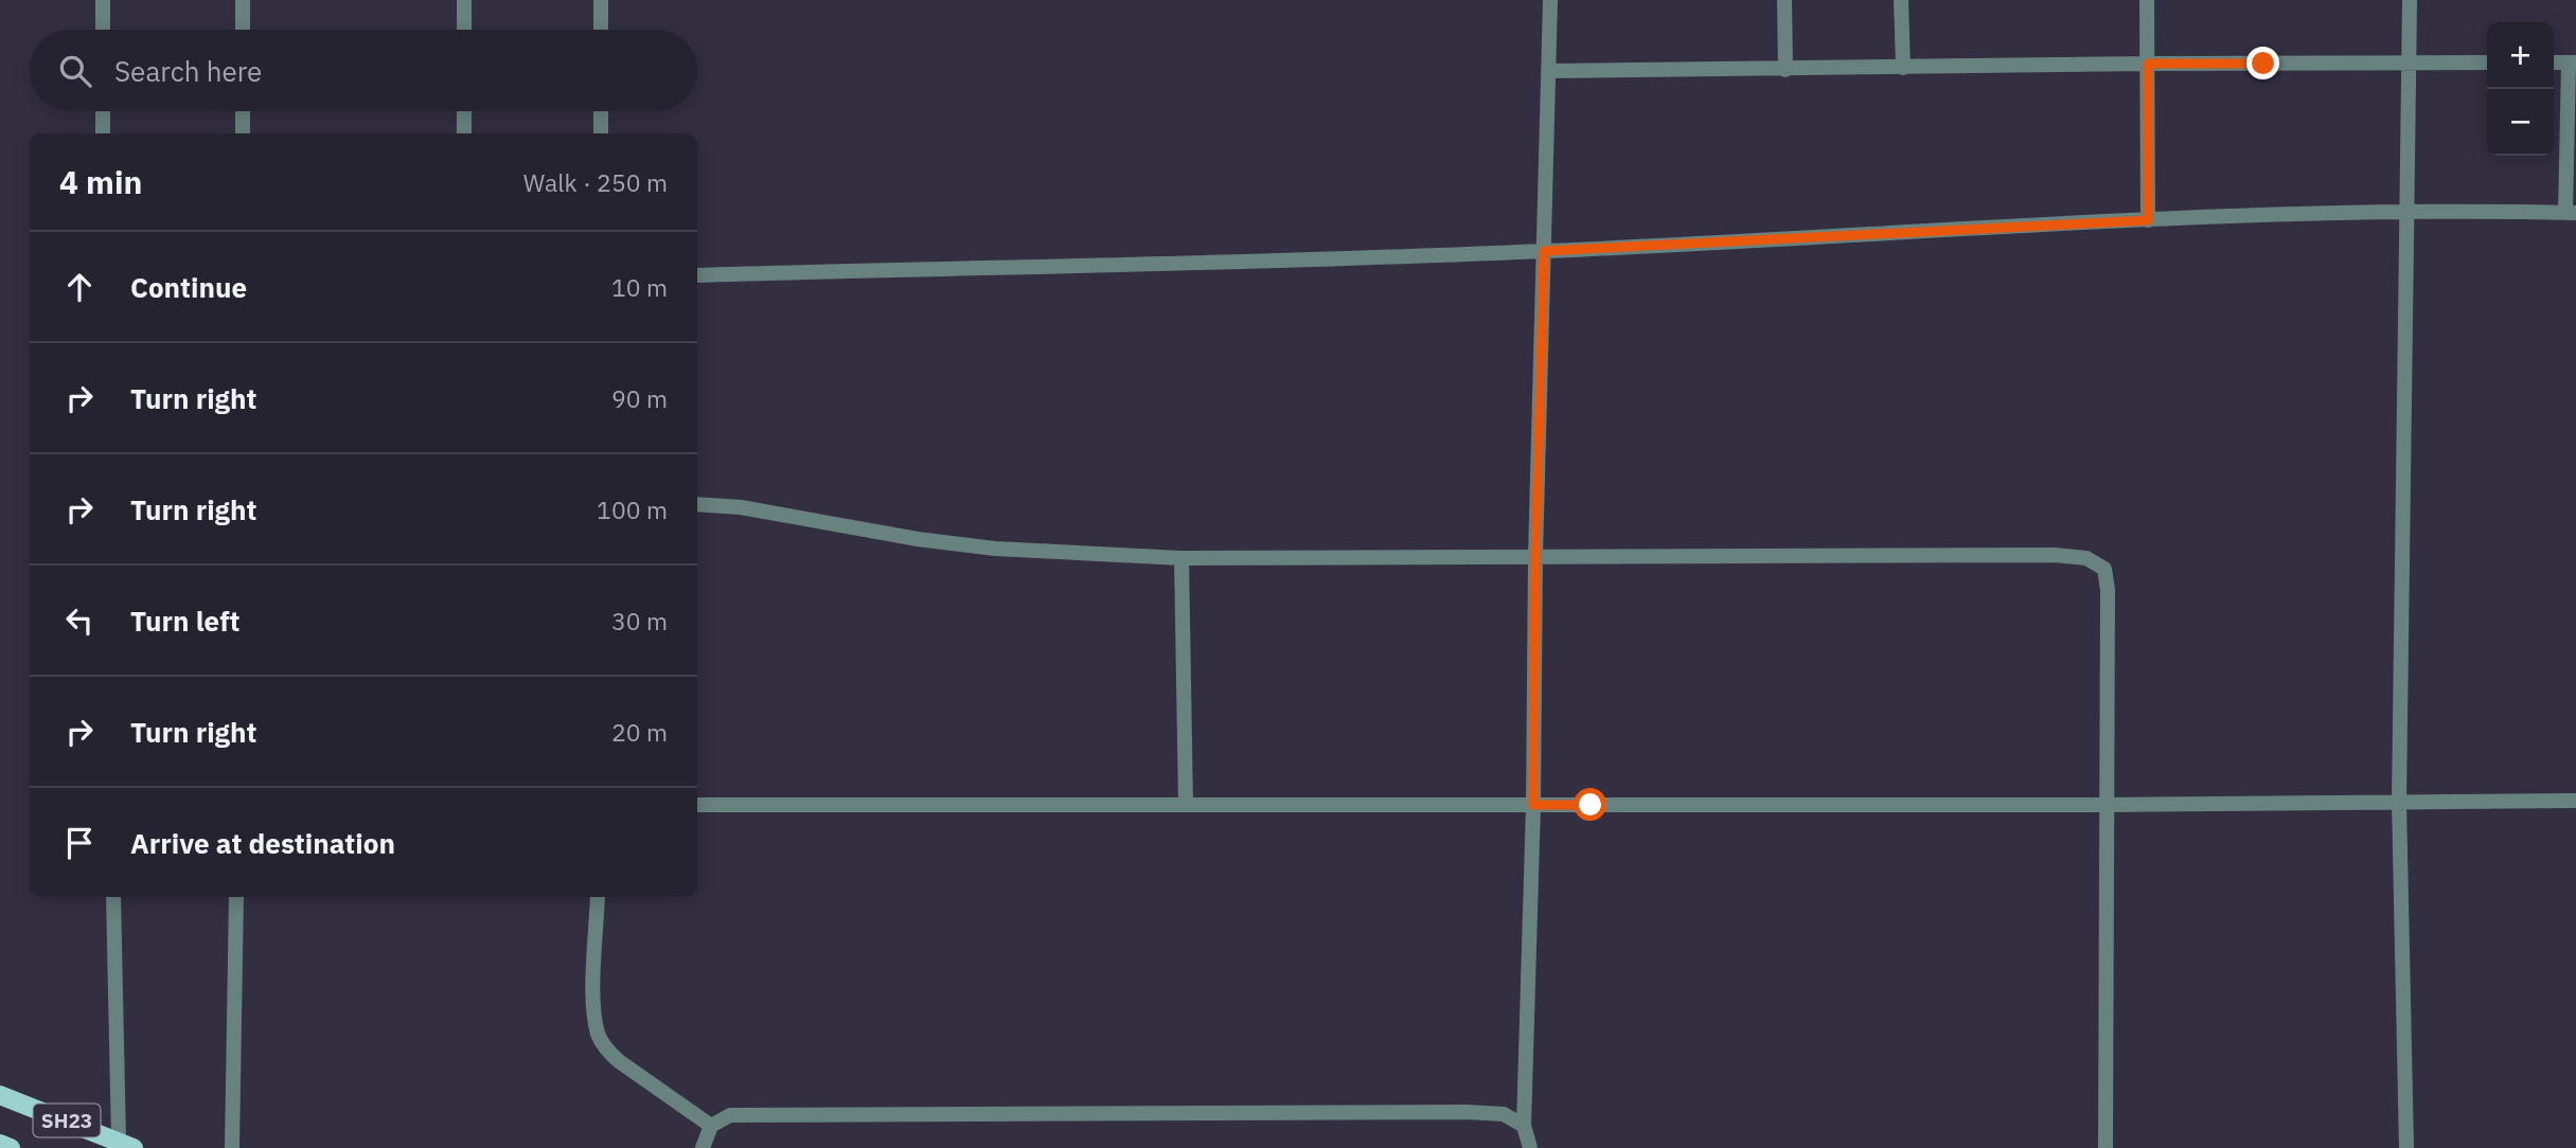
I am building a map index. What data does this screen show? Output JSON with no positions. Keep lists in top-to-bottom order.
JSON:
{
  "streets": {
    "main road": ["SH23"]
  },
  "page": {
    "map_buttons": ["+", "−"],
    "search": "Search here",
    "heading": ["4 min", "Walk · 250 m"],
    "list": [
      ["Continue", "10 m"],
      ["Turn right", "90 m"],
      ["Turn right", "100 m"],
      ["Turn left", "30 m"],
      ["Turn right", "20 m"],
      "Arrive at destination"
    ]
  }
}
